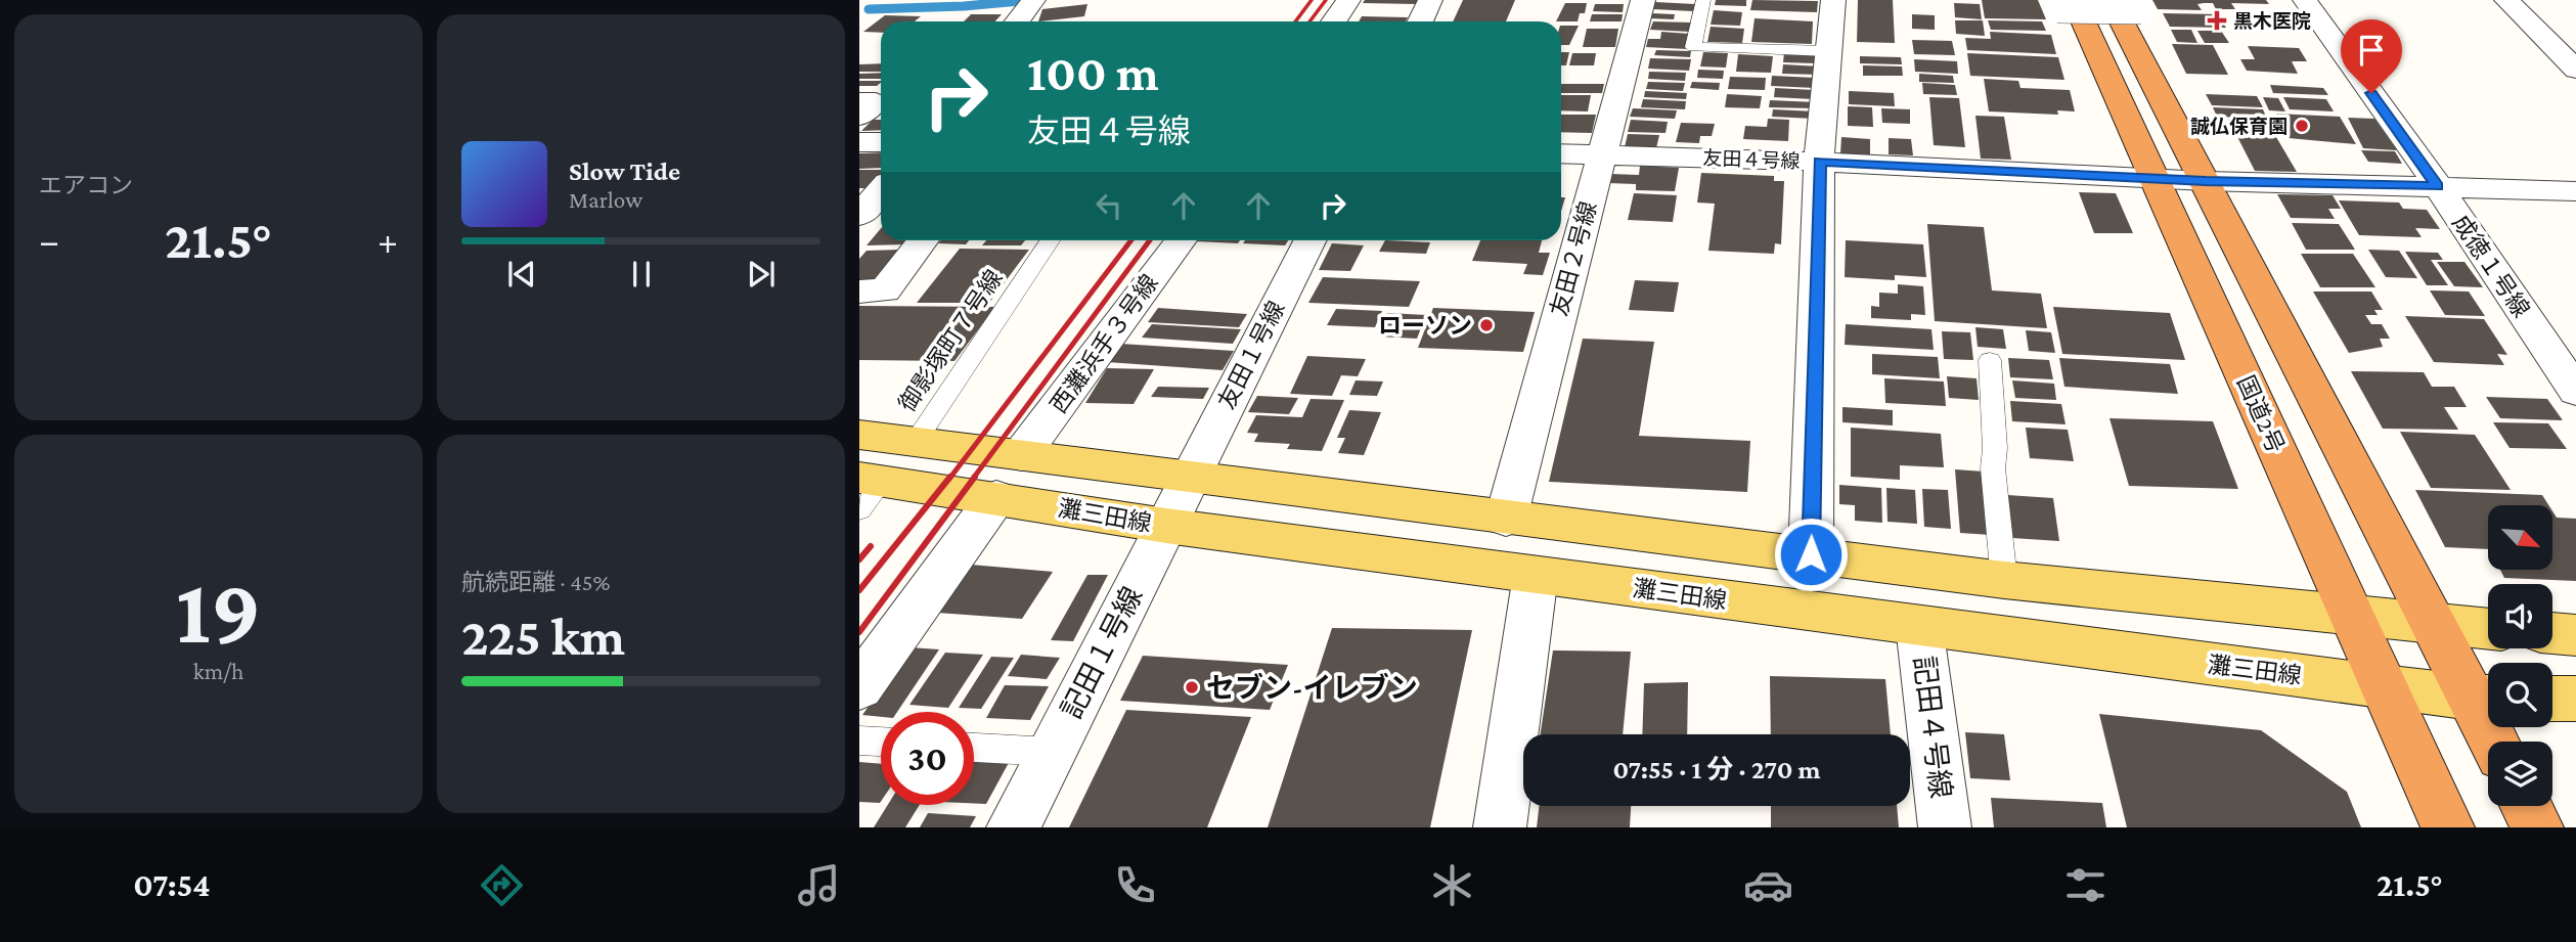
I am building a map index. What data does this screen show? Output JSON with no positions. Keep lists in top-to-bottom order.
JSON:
{
  "streets": {
    "highway": ["国道2号"],
    "main road": ["灘三田線"],
    "street": [
      "友田４号線",
      "友田２号線",
      "成徳１号線",
      "西灘浜手３号線",
      "友田１号線",
      "記田１号線",
      "記田４号線"
    ],
    "lane": ["御影塚町７号線"]
  },
  "crossings": [
    ["友田４号線", "友田２号線"],
    ["友田４号線", "成徳１号線"],
    ["友田４号線", "国道2号"],
    ["友田２号線", "灘三田線"],
    ["御影塚町７号線", "灘三田線"],
    ["西灘浜手３号線", "灘三田線"],
    ["友田１号線", "灘三田線"],
    ["友田１号線", "記田１号線"],
    ["国道2号", "灘三田線"],
    ["灘三田線", "記田１号線"],
    ["灘三田線", "記田４号線"]
  ],
  "places": {
    "health": ["黒木医院"],
    "other": ["誠仏保育園", "ローソン", "セブン-イレブン"]
  },
  "north": "bottom right",
  "page": {
    "tile": [
      "エアコン",
      ["19", "km/h"],
      ["航続距離 · 45%", "225 km"]
    ],
    "turn": ["100 m", "友田４号線"],
    "song": ["Slow Tide", "Marlow"],
    "heat": ["−", "21.5°", "+"],
    "limit": "30",
    "trip": "07:55 · 1 分 · 270 m",
    "tabs": ["07:54", "21.5°"]
  }
}
